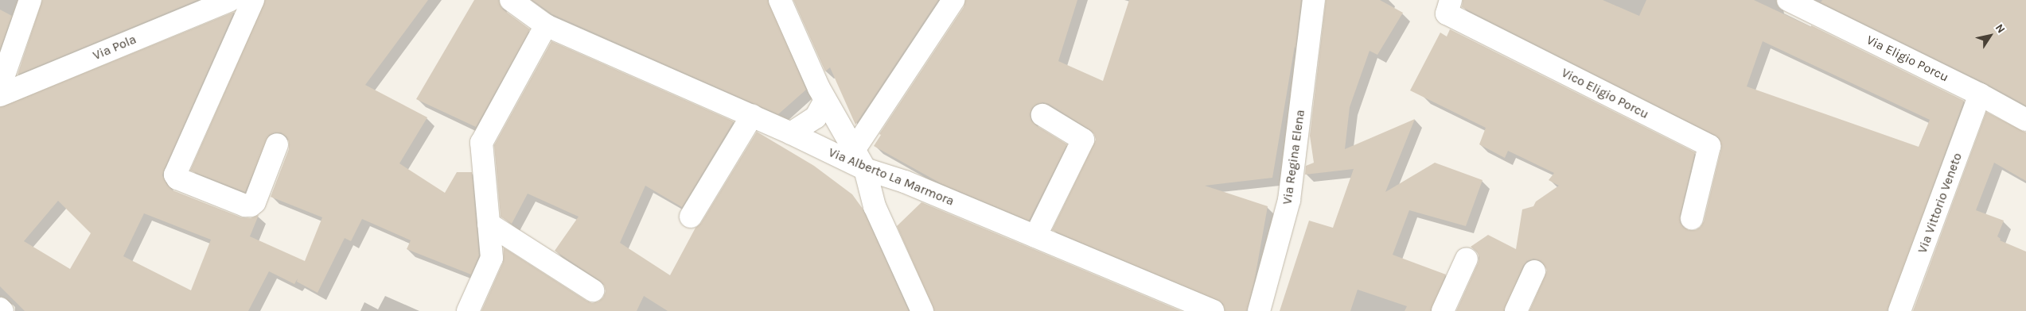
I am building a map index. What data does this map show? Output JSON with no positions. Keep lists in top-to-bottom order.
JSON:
{
  "streets": {
    "street": [
      "Via Pola",
      "Via Eligio Porcu",
      "Vico Eligio Porcu",
      "Via Regina Elena",
      "Via Alberto La Marmora",
      "Via Vittorio Veneto"
    ]
  },
  "crossings": [
    ["Via Eligio Porcu", "Via Vittorio Veneto"]
  ],
  "north": "top right"
}
